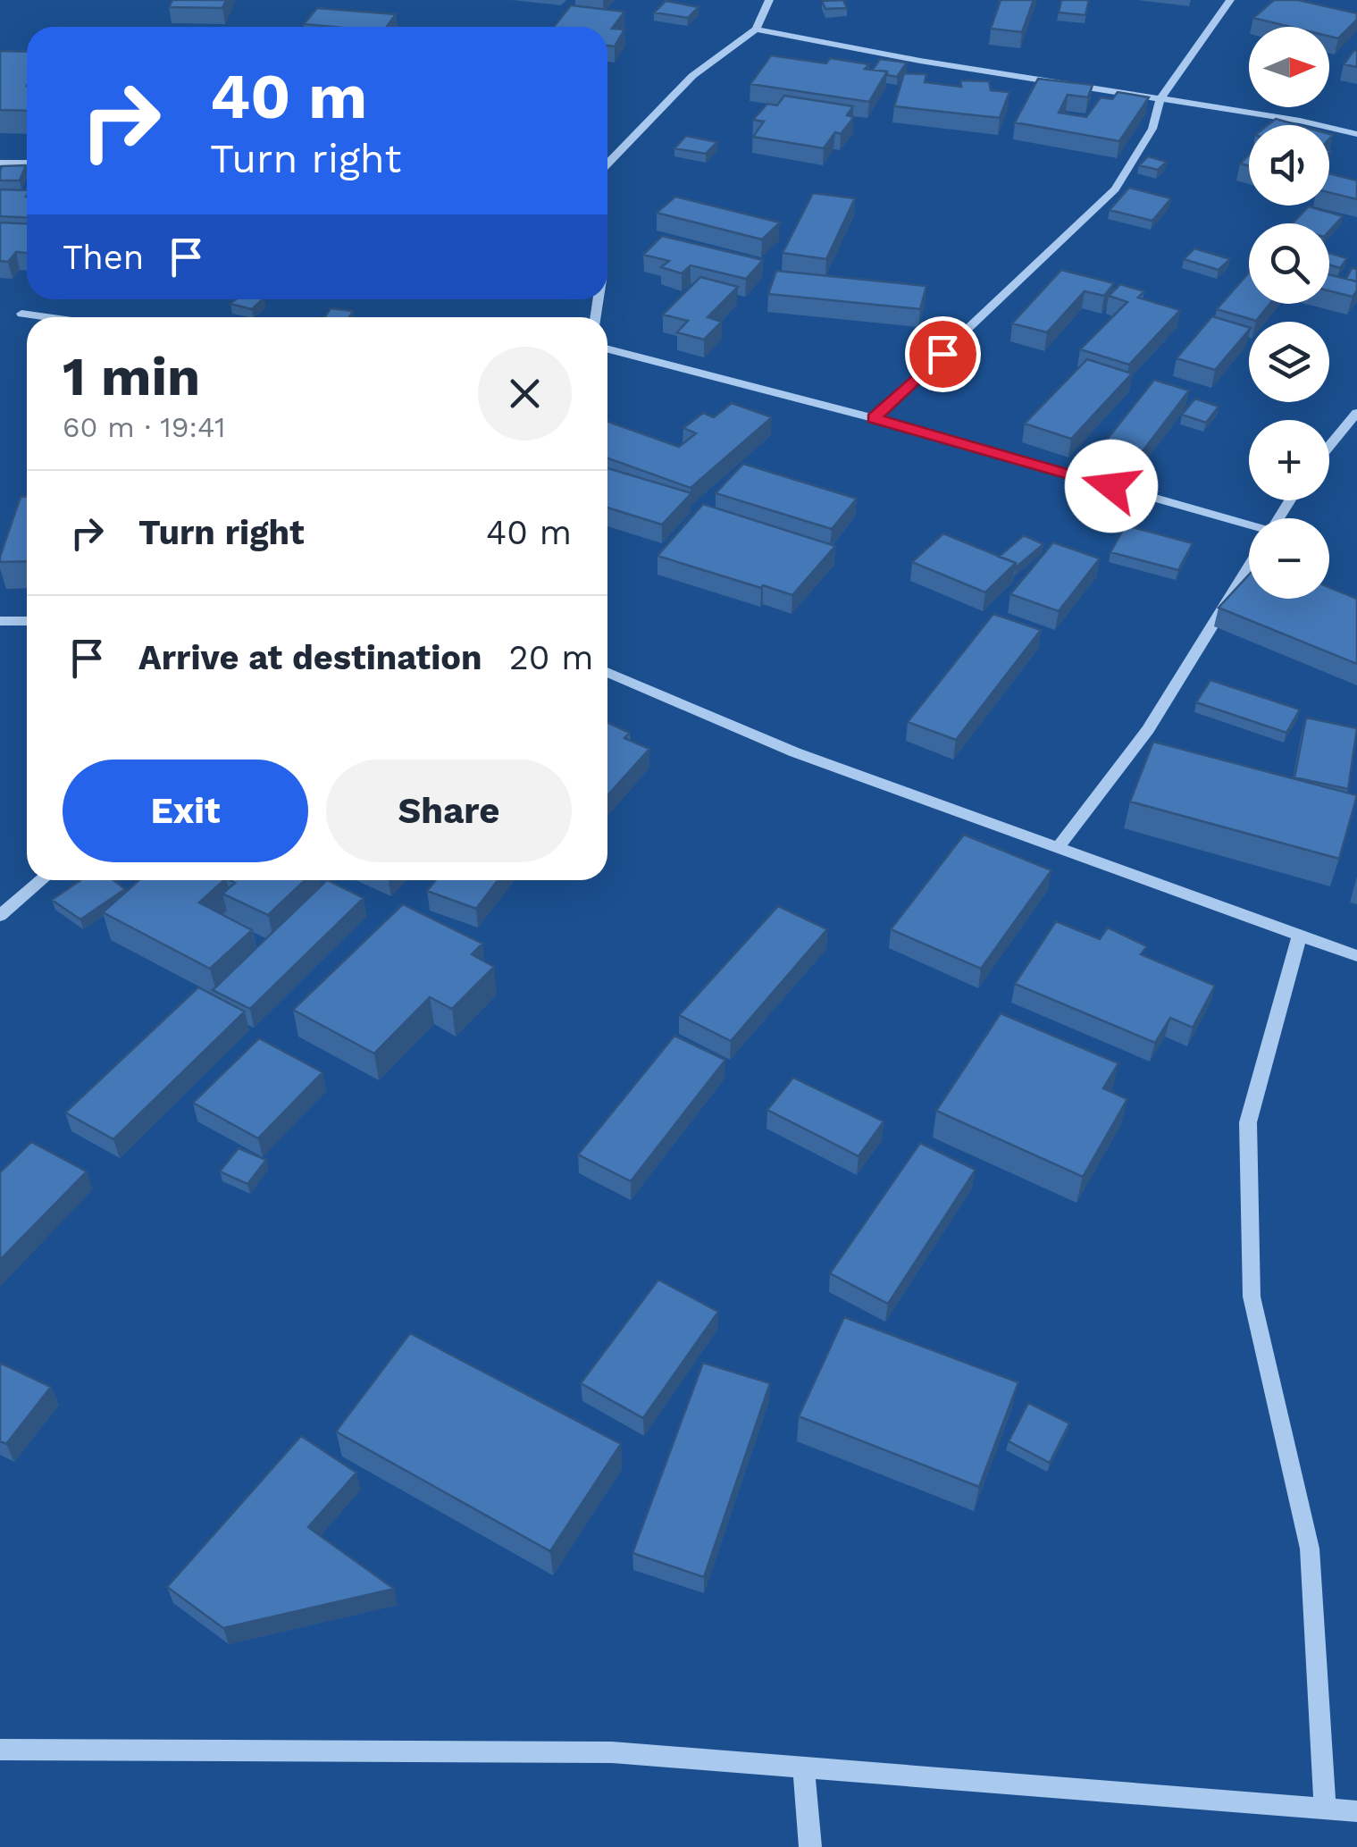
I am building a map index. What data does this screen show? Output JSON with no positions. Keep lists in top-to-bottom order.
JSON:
{
  "north": "right",
  "page": {
    "map_buttons": ["+", "−"],
    "turn": ["40 m", "Turn right"],
    "then": "Then",
    "heading": ["1 min", "60 m · 19:41"],
    "list": [
      {
        "name": "Turn right",
        "value": "40 m"
      },
      {
        "name": "Arrive at destination",
        "value": "20 m"
      }
    ],
    "buttons": ["Exit", "Share"]
  }
}
